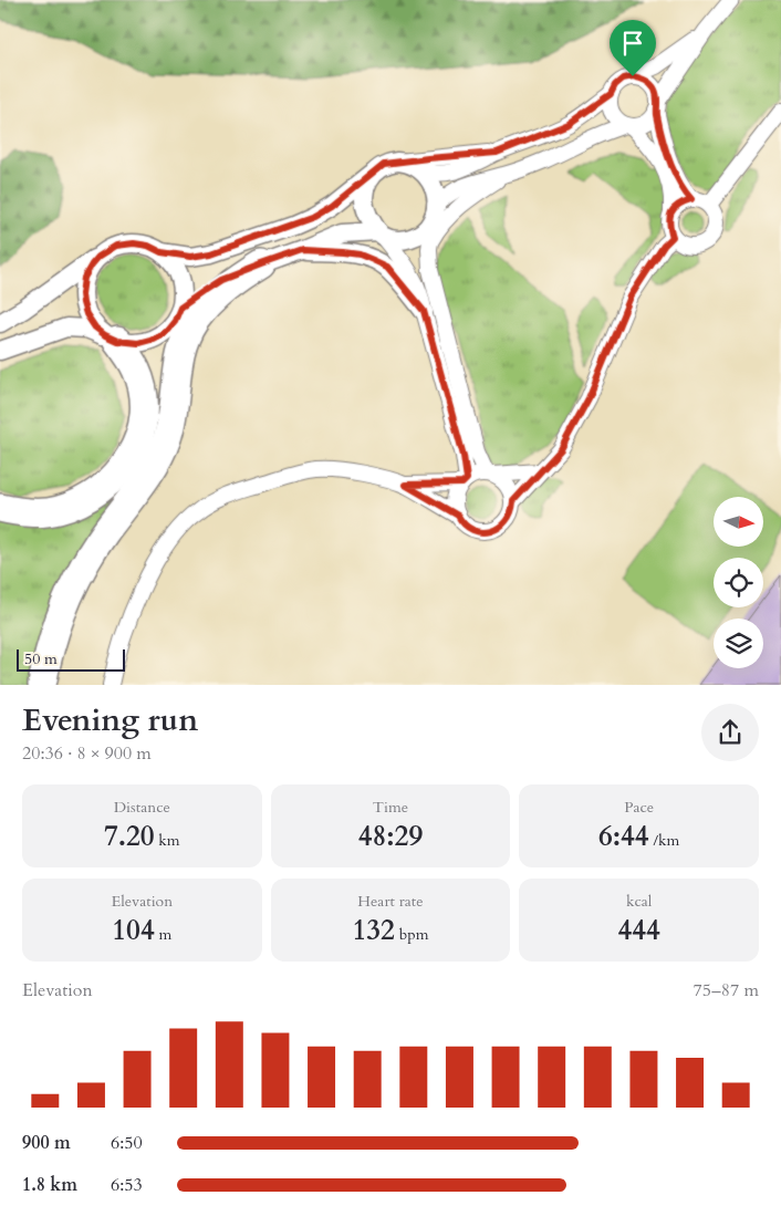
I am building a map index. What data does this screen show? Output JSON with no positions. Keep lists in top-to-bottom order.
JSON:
{
  "scale_bar": "50 m",
  "north": "right",
  "page": {
    "scale": "50 m",
    "heading": ["Evening run", "20:36 · 8 × 900 m"],
    "stats": [
      ["Distance", "7.20 km"],
      ["Time", "48:29"],
      ["Pace", "6:44 /km"],
      ["Elevation", "104 m"],
      ["Heart rate", "132 bpm"],
      ["kcal", "444"]
    ],
    "chart": ["Elevation", "75–87 m"],
    "list": [
      {
        "name": "900 m",
        "note": "6:50"
      },
      {
        "name": "1.8 km",
        "note": "6:53"
      }
    ]
  }
}
